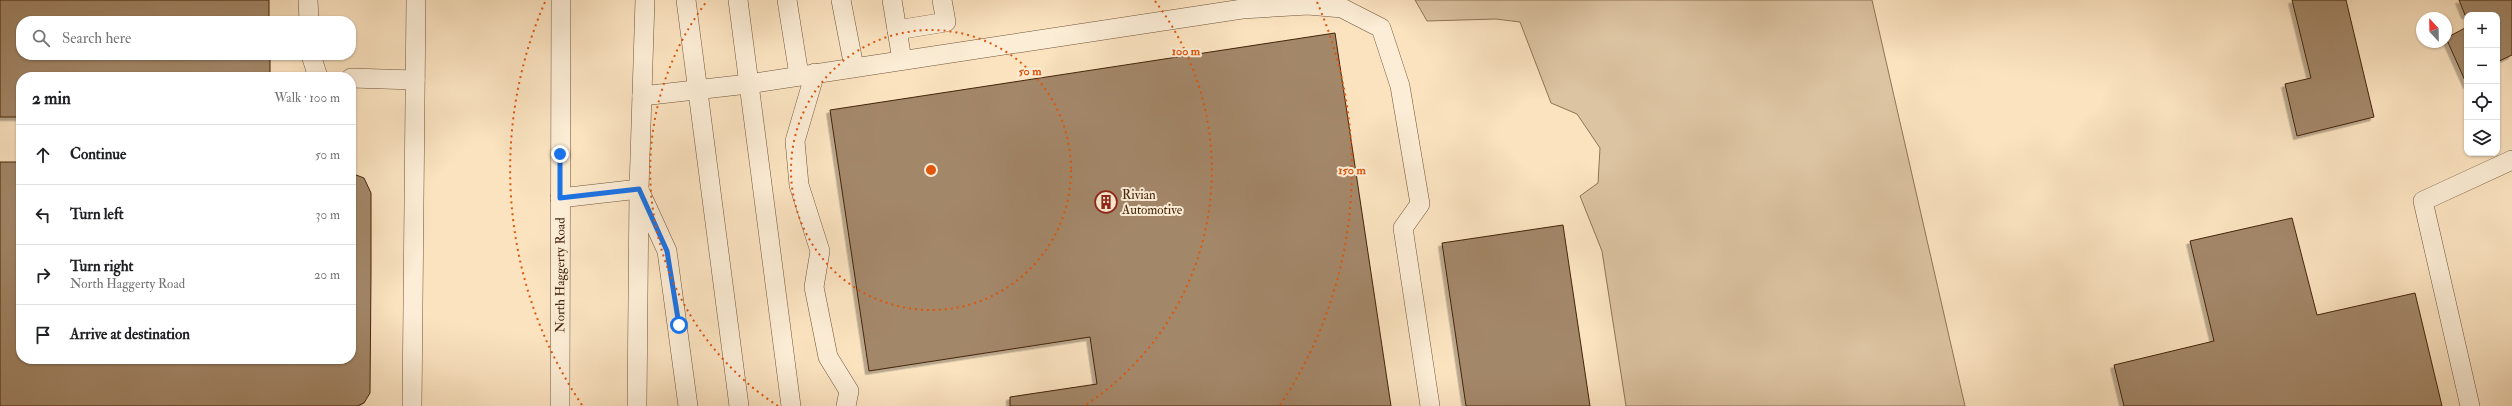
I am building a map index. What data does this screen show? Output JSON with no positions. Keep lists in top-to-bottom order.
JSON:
{
  "streets": {
    "street": ["North Haggerty Road"]
  },
  "places": {
    "building": ["Rivian Automotive"]
  },
  "north": "top",
  "page": {
    "map_buttons": ["+", "−"],
    "search": "Search here",
    "heading": ["2 min", "Walk · 100 m"],
    "list": [
      ["Continue", "50 m"],
      ["Turn left", "30 m"],
      ["Turn right", "North Haggerty Road", "20 m"],
      "Arrive at destination"
    ]
  },
  "rings": ["100 m", "50 m", "150 m"]
}
